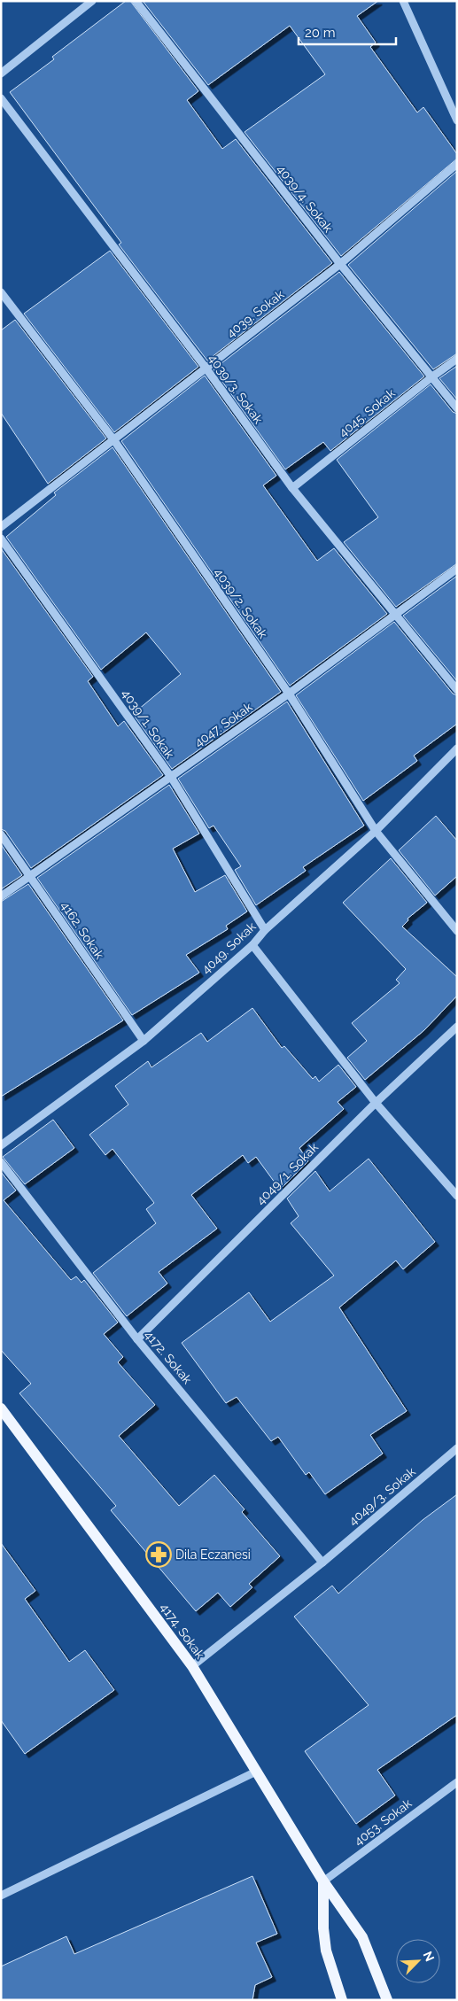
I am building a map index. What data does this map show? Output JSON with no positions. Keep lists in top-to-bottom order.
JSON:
{
  "streets": {
    "main road": ["4174. Sokak"],
    "street": [
      "4039/4. Sokak",
      "4039. Sokak",
      "4039/3. Sokak",
      "4045. Sokak",
      "4039/2. Sokak",
      "4039/1. Sokak",
      "4047. Sokak",
      "4162. Sokak",
      "4049. Sokak",
      "4049/1. Sokak",
      "4172. Sokak",
      "4049/3. Sokak",
      "4053. Sokak"
    ]
  },
  "crossings": [
    ["4039/4. Sokak", "4039. Sokak"],
    ["4039/4. Sokak", "4045. Sokak"],
    ["4039. Sokak", "4039/3. Sokak"],
    ["4039. Sokak", "4039/2. Sokak"],
    ["4039/3. Sokak", "4045. Sokak"],
    ["4039/3. Sokak", "4047. Sokak"],
    ["4039/2. Sokak", "4047. Sokak"],
    ["4039/2. Sokak", "4049. Sokak"],
    ["4039/1. Sokak", "4047. Sokak"],
    ["4039/1. Sokak", "4049. Sokak"],
    ["4047. Sokak", "4162. Sokak"],
    ["4162. Sokak", "4049. Sokak"],
    ["4049/1. Sokak", "4172. Sokak"],
    ["4172. Sokak", "4049/3. Sokak"],
    ["4049/3. Sokak", "4174. Sokak"],
    ["4174. Sokak", "4053. Sokak"]
  ],
  "places": {
    "pharmacy": ["Dila Eczanesi"]
  },
  "scale_bar": "20 m",
  "north": "top right"
}
